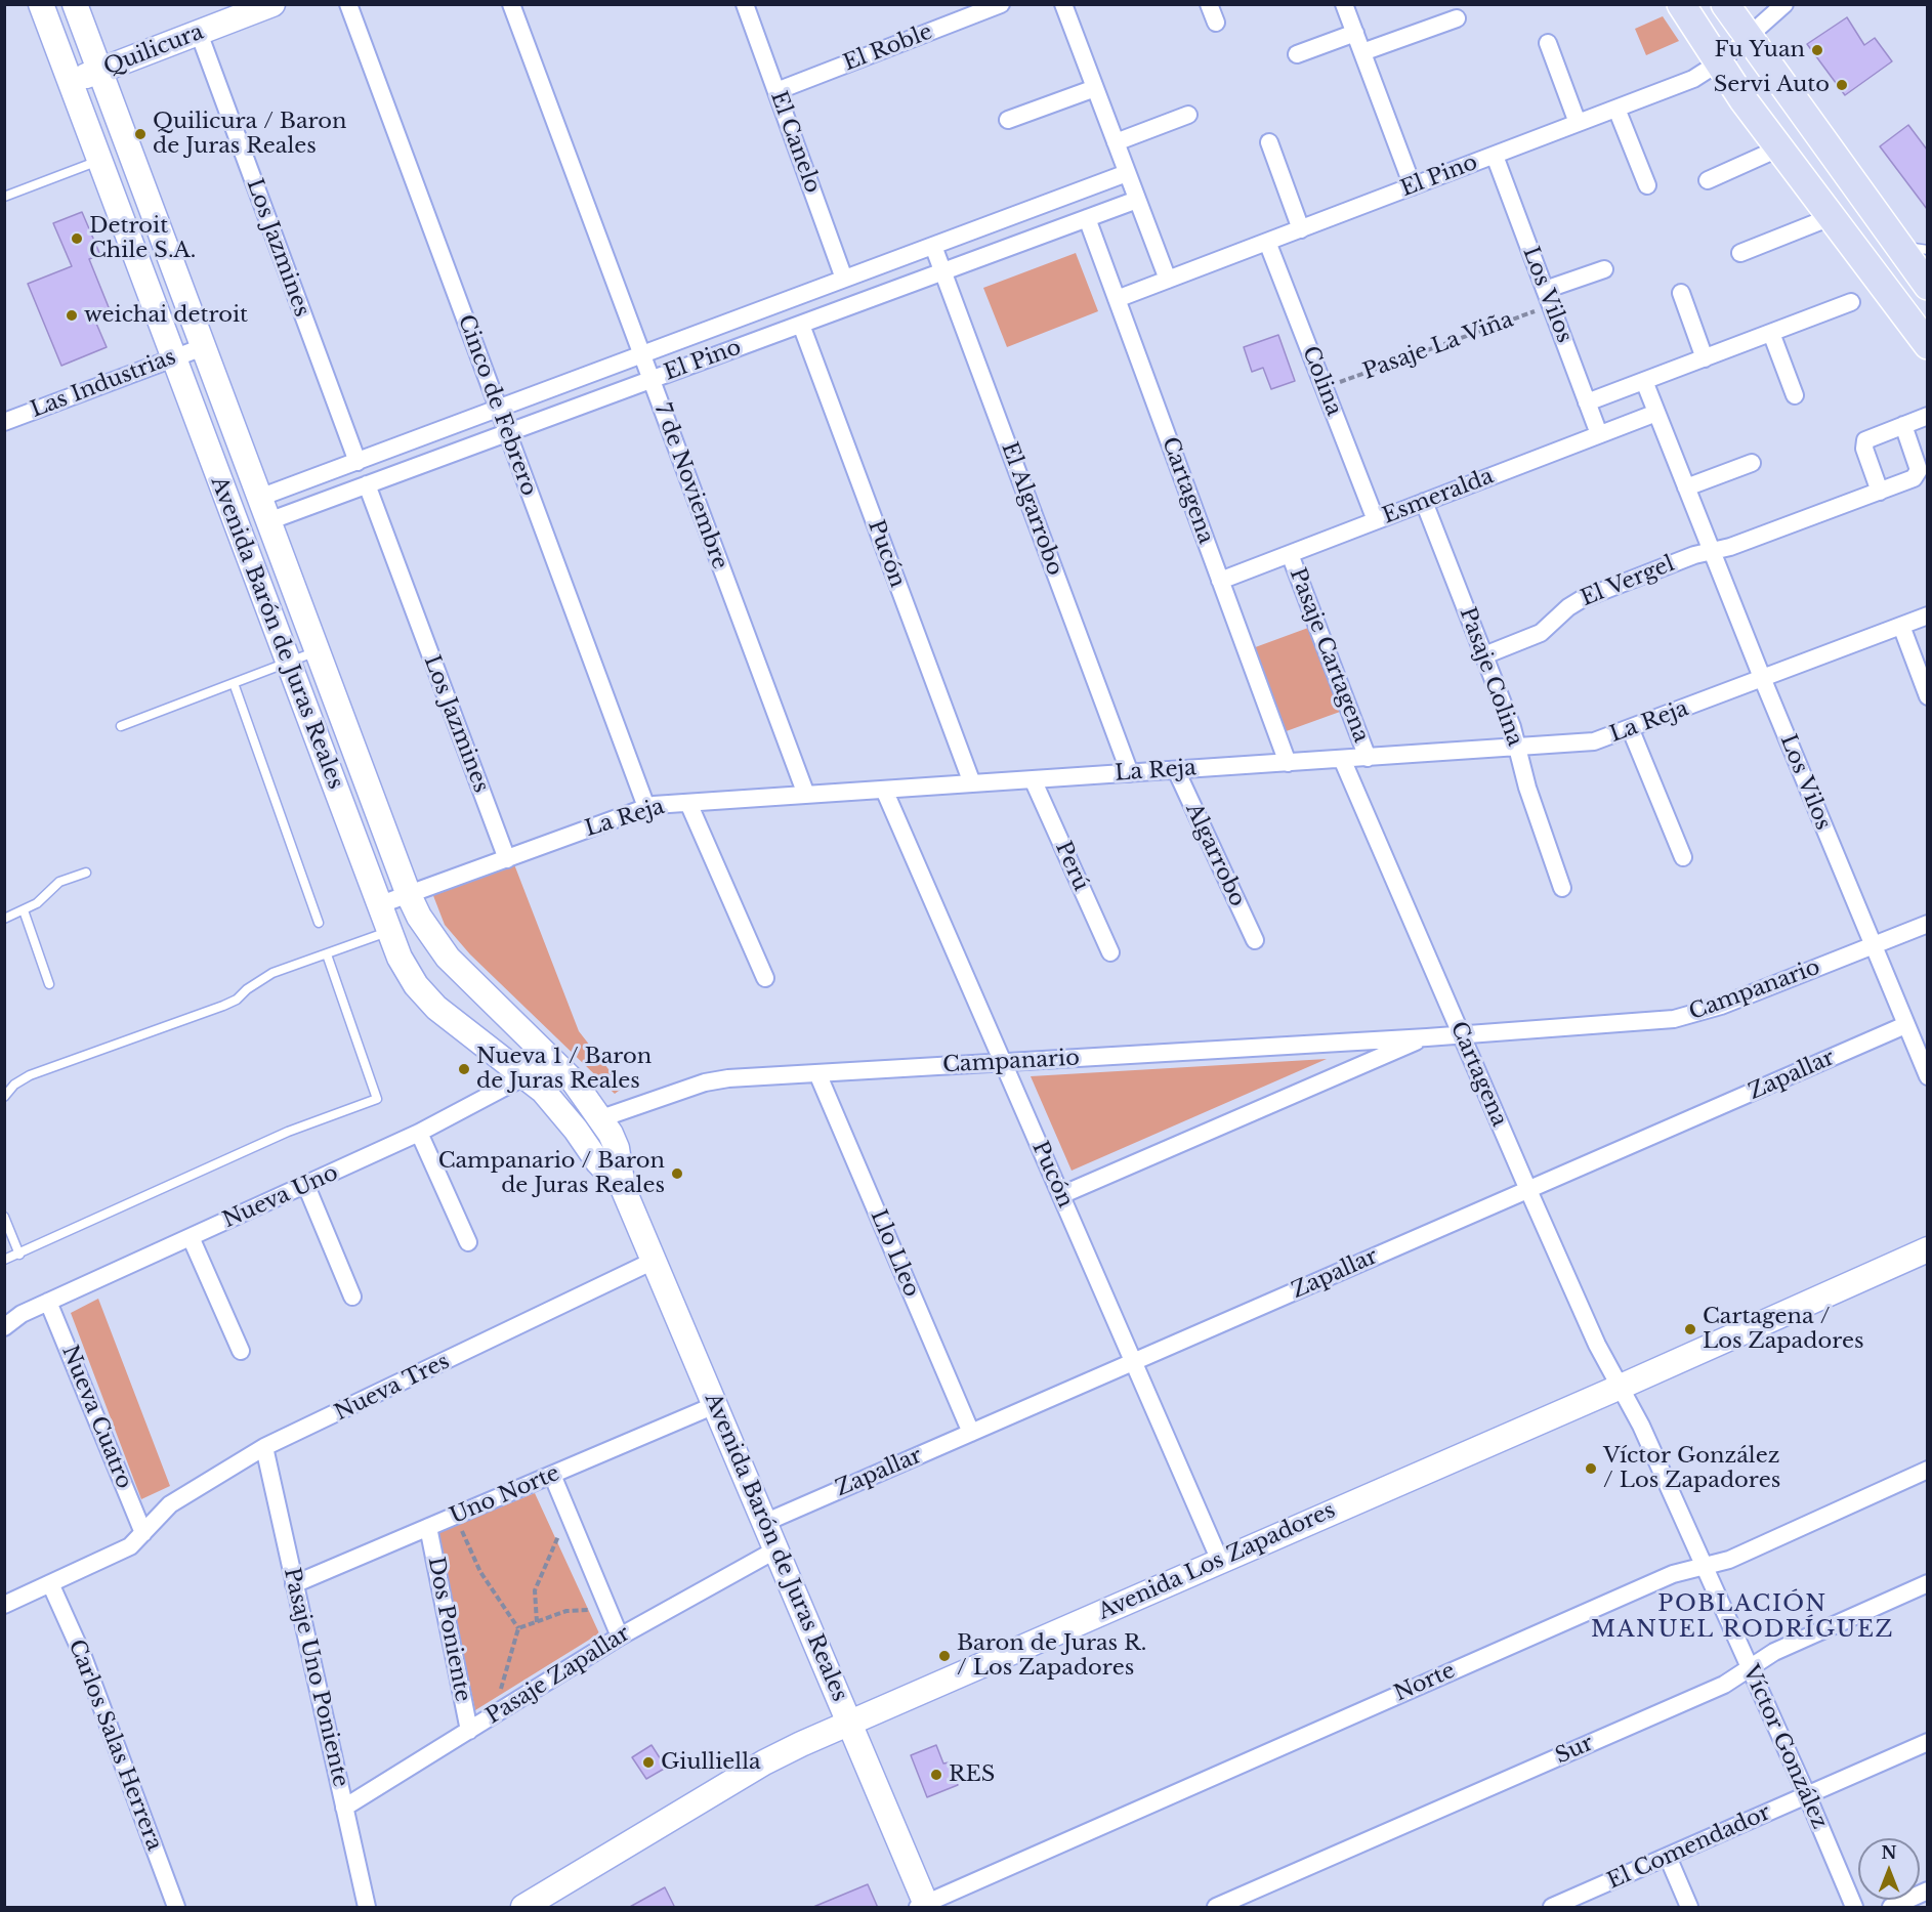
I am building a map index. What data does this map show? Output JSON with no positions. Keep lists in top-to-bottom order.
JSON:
{
  "streets": {
    "street": [
      "El Roble",
      "Quilicura",
      "El Canelo",
      "El Pino",
      "Los Jazmines",
      "Los Vilos",
      "Colina",
      "Las Industrias",
      "Cinco de Febrero",
      "7 de Noviembre",
      "Cartagena",
      "Esmeralda",
      "El Algarrobo",
      "Pucón",
      "El Vergel",
      "Avenida Barón de Juras Reales",
      "Pasaje Cartagena",
      "Pasaje Colina",
      "La Reja",
      "Algarrobo",
      "Perú",
      "Campanario",
      "Zapallar",
      "Nueva Uno",
      "Llo Lleo",
      "Nueva Tres",
      "Nueva Cuatro",
      "Uno Norte",
      "Avenida Los Zapadores",
      "Dos Poniente",
      "Pasaje Zapallar",
      "Pasaje Uno Poniente",
      "Norte",
      "Carlos Salas Herrera",
      "Víctor González",
      "Sur",
      "El Comendador"
    ],
    "path": ["Pasaje La Viña"]
  },
  "crossings": [
    ["El Roble", "El Canelo"],
    ["Quilicura", "Los Jazmines"],
    ["Quilicura", "Avenida Barón de Juras Reales"],
    ["El Canelo", "El Pino"],
    ["El Pino", "Los Jazmines"],
    ["El Pino", "Los Vilos"],
    ["El Pino", "Colina"],
    ["El Pino", "Cinco de Febrero"],
    ["El Pino", "7 de Noviembre"],
    ["El Pino", "Cartagena"],
    ["El Pino", "El Algarrobo"],
    ["El Pino", "Pucón"],
    ["El Pino", "Avenida Barón de Juras Reales"],
    ["Los Jazmines", "La Reja"],
    ["Los Vilos", "Esmeralda"],
    ["Los Vilos", "El Vergel"],
    ["Los Vilos", "La Reja"],
    ["Los Vilos", "Campanario"],
    ["Los Vilos", "Zapallar"],
    ["Colina", "Esmeralda"],
    ["Las Industrias", "Avenida Barón de Juras Reales"],
    ["Cinco de Febrero", "La Reja"],
    ["7 de Noviembre", "La Reja"],
    ["Cartagena", "Esmeralda"],
    ["Cartagena", "La Reja"],
    ["Cartagena", "Campanario"],
    ["Cartagena", "Zapallar"],
    ["Cartagena", "Avenida Los Zapadores"],
    ["Cartagena", "Víctor González"],
    ["Esmeralda", "Pasaje Cartagena"],
    ["Esmeralda", "Pasaje Colina"],
    ["El Algarrobo", "La Reja"],
    ["Pucón", "La Reja"],
    ["Pucón", "Campanario"],
    ["Pucón", "Zapallar"],
    ["Pucón", "Avenida Los Zapadores"],
    ["El Vergel", "Pasaje Colina"],
    ["Avenida Barón de Juras Reales", "La Reja"],
    ["Avenida Barón de Juras Reales", "Campanario"],
    ["Avenida Barón de Juras Reales", "Zapallar"],
    ["Avenida Barón de Juras Reales", "Nueva Uno"],
    ["Avenida Barón de Juras Reales", "Nueva Tres"],
    ["Avenida Barón de Juras Reales", "Uno Norte"],
    ["Avenida Barón de Juras Reales", "Avenida Los Zapadores"],
    ["Avenida Barón de Juras Reales", "Pasaje Zapallar"],
    ["Avenida Barón de Juras Reales", "Norte"],
    ["Pasaje Cartagena", "La Reja"],
    ["Pasaje Colina", "La Reja"],
    ["La Reja", "Algarrobo"],
    ["La Reja", "Perú"],
    ["Campanario", "Llo Lleo"],
    ["Zapallar", "Llo Lleo"],
    ["Nueva Uno", "Nueva Cuatro"],
    ["Nueva Tres", "Nueva Cuatro"],
    ["Nueva Tres", "Pasaje Uno Poniente"],
    ["Nueva Tres", "Carlos Salas Herrera"],
    ["Uno Norte", "Dos Poniente"],
    ["Uno Norte", "Pasaje Uno Poniente"],
    ["Avenida Los Zapadores", "Víctor González"],
    ["Dos Poniente", "Pasaje Zapallar"],
    ["Pasaje Zapallar", "Pasaje Uno Poniente"],
    ["Norte", "Víctor González"],
    ["Víctor González", "Sur"],
    ["Víctor González", "El Comendador"]
  ],
  "districts": ["POBLACIÓN MANUEL RODRÍGUEZ"],
  "places": [
    "Fu Yuan",
    "Servi Auto",
    "Quilicura / Baron de Juras Reales",
    "Detroit Chile S.A.",
    "weichai detroit",
    "Nueva 1 / Baron de Juras Reales",
    "Campanario / Baron de Juras Reales",
    "Cartagena / Los Zapadores",
    "Víctor González / Los Zapadores",
    "Baron de Juras R. / Los Zapadores",
    "Giulliella",
    "RES"
  ],
  "north": "top"
}
